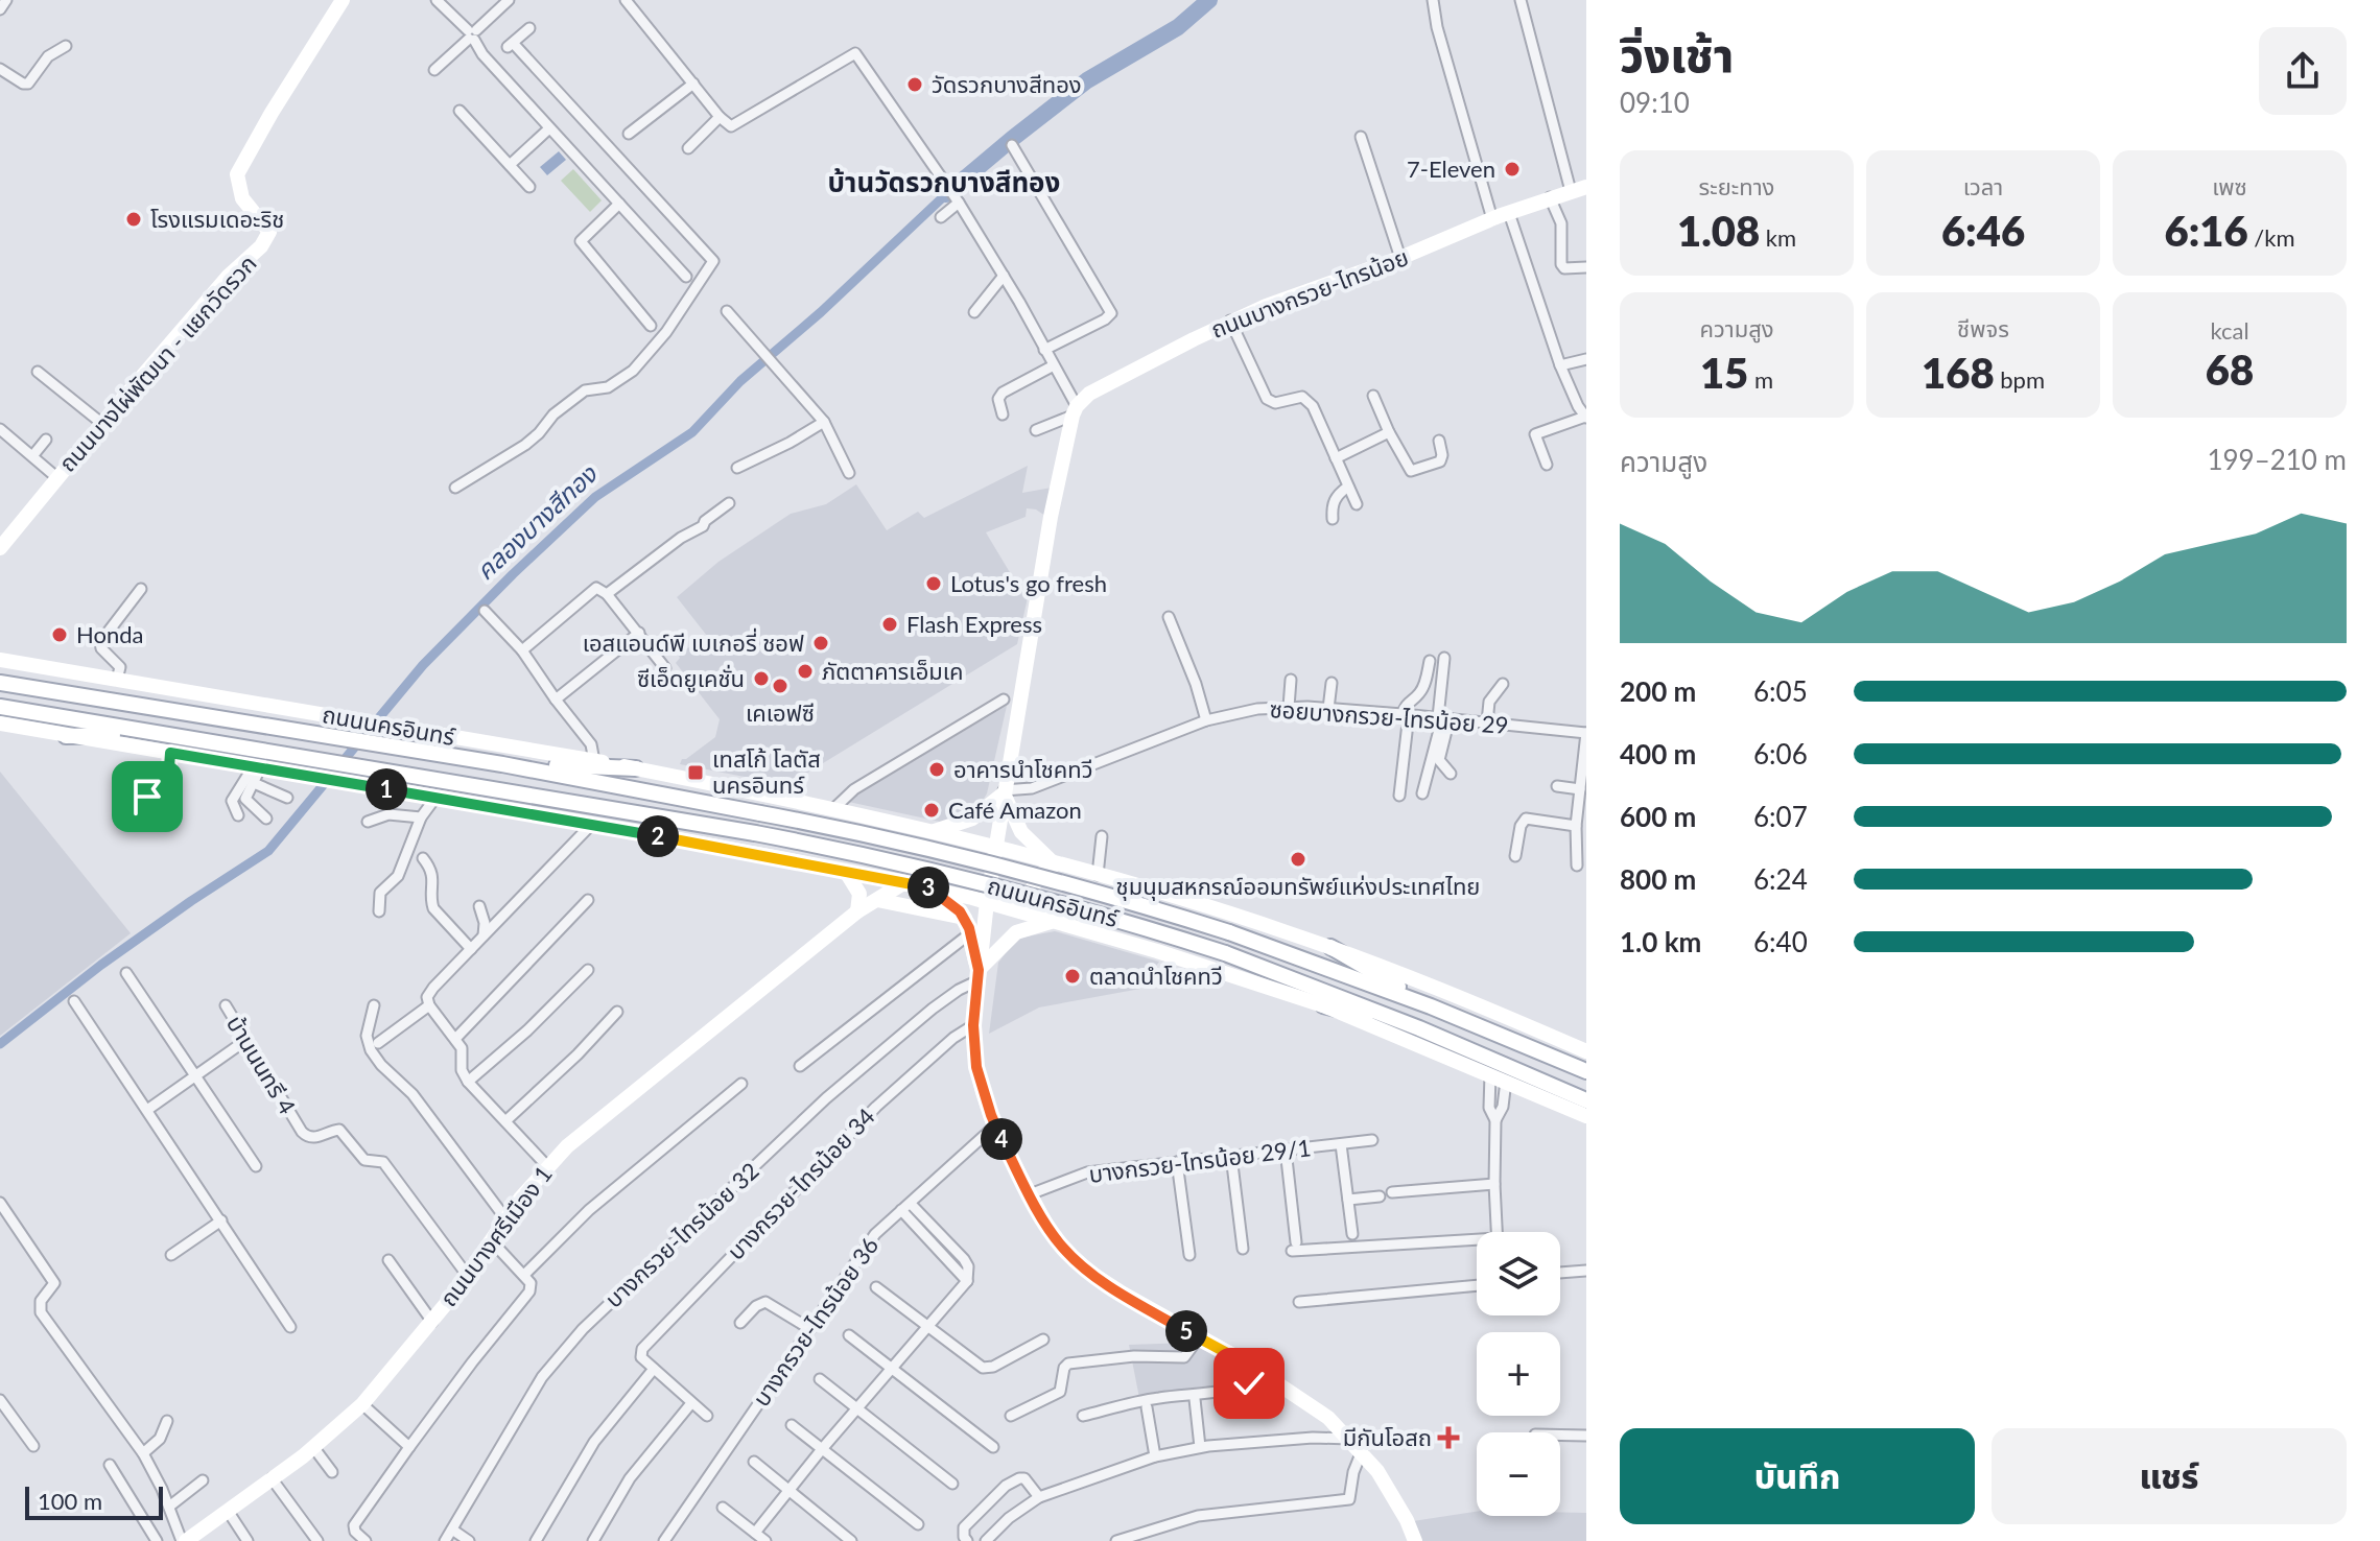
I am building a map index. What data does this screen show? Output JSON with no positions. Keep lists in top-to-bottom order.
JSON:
{
  "streets": {
    "main road": [
      "ถนนบางกรวย-ไทรน้อย",
      "ถนนบางไผ่พัฒนา - แยกวัดรวก",
      "ถนนนครอินทร์",
      "ถนนบางศรีเมือง 1"
    ],
    "street": [
      "ซอยบางกรวย-ไทรน้อย 29",
      "บ้านนนทรี 4",
      "บางกรวย-ไทรน้อย 29/1",
      "บางกรวย-ไทรน้อย 34",
      "บางกรวย-ไทรน้อย 32",
      "บางกรวย-ไทรน้อย 36"
    ]
  },
  "crossings": [
    ["ถนนนครอินทร์", "ถนนบางศรีเมือง 1"],
    ["บ้านนนทรี 4", "ถนนบางศรีเมือง 1"]
  ],
  "districts": ["บ้านวัดรวกบางสีทอง"],
  "water": ["คลองบางสีทอง"],
  "places": {
    "other": [
      "วัดรวกบางสีทอง",
      "7-Eleven",
      "โรงแรมเดอะริช",
      "Lotus's go fresh",
      "Flash Express",
      "Honda",
      "เอสแอนด์พี เบเกอรี่ ชอฟ",
      "ภัตตาคารเอ็มเค",
      "ซีเอ็ดยูเคชั่น",
      "เคเอฟซี",
      "อาคารนำโชคทวี",
      "Café Amazon",
      "ชุมนุมสหกรณ์ออมทรัพย์แห่งประเทศไทย",
      "ตลาดนำโชคทวี"
    ],
    "transit": ["เทสโก้ โลตัส นครอินทร์"],
    "health": ["มีกันโอสถ"]
  },
  "scale_bar": "100 m",
  "page": {
    "heading": ["วิ่งเช้า", "09:10"],
    "stats": [
      ["ระยะทาง", "1.08 km"],
      ["เวลา", "6:46"],
      ["เพซ", "6:16 /km"],
      ["ความสูง", "15 m"],
      ["ชีพจร", "168 bpm"],
      ["kcal", "68"]
    ],
    "chart": ["ความสูง", "199–210 m"],
    "list": [
      {
        "name": "200 m",
        "note": "6:05"
      },
      {
        "name": "400 m",
        "note": "6:06"
      },
      {
        "name": "600 m",
        "note": "6:07"
      },
      {
        "name": "800 m",
        "note": "6:24"
      },
      {
        "name": "1.0 km",
        "note": "6:40"
      }
    ],
    "pins": [
      "1",
      "2",
      "3",
      "4",
      "5"
    ],
    "map_buttons": ["+", "−"],
    "buttons": ["บันทึก", "แชร์"],
    "scale": "100 m"
  }
}
